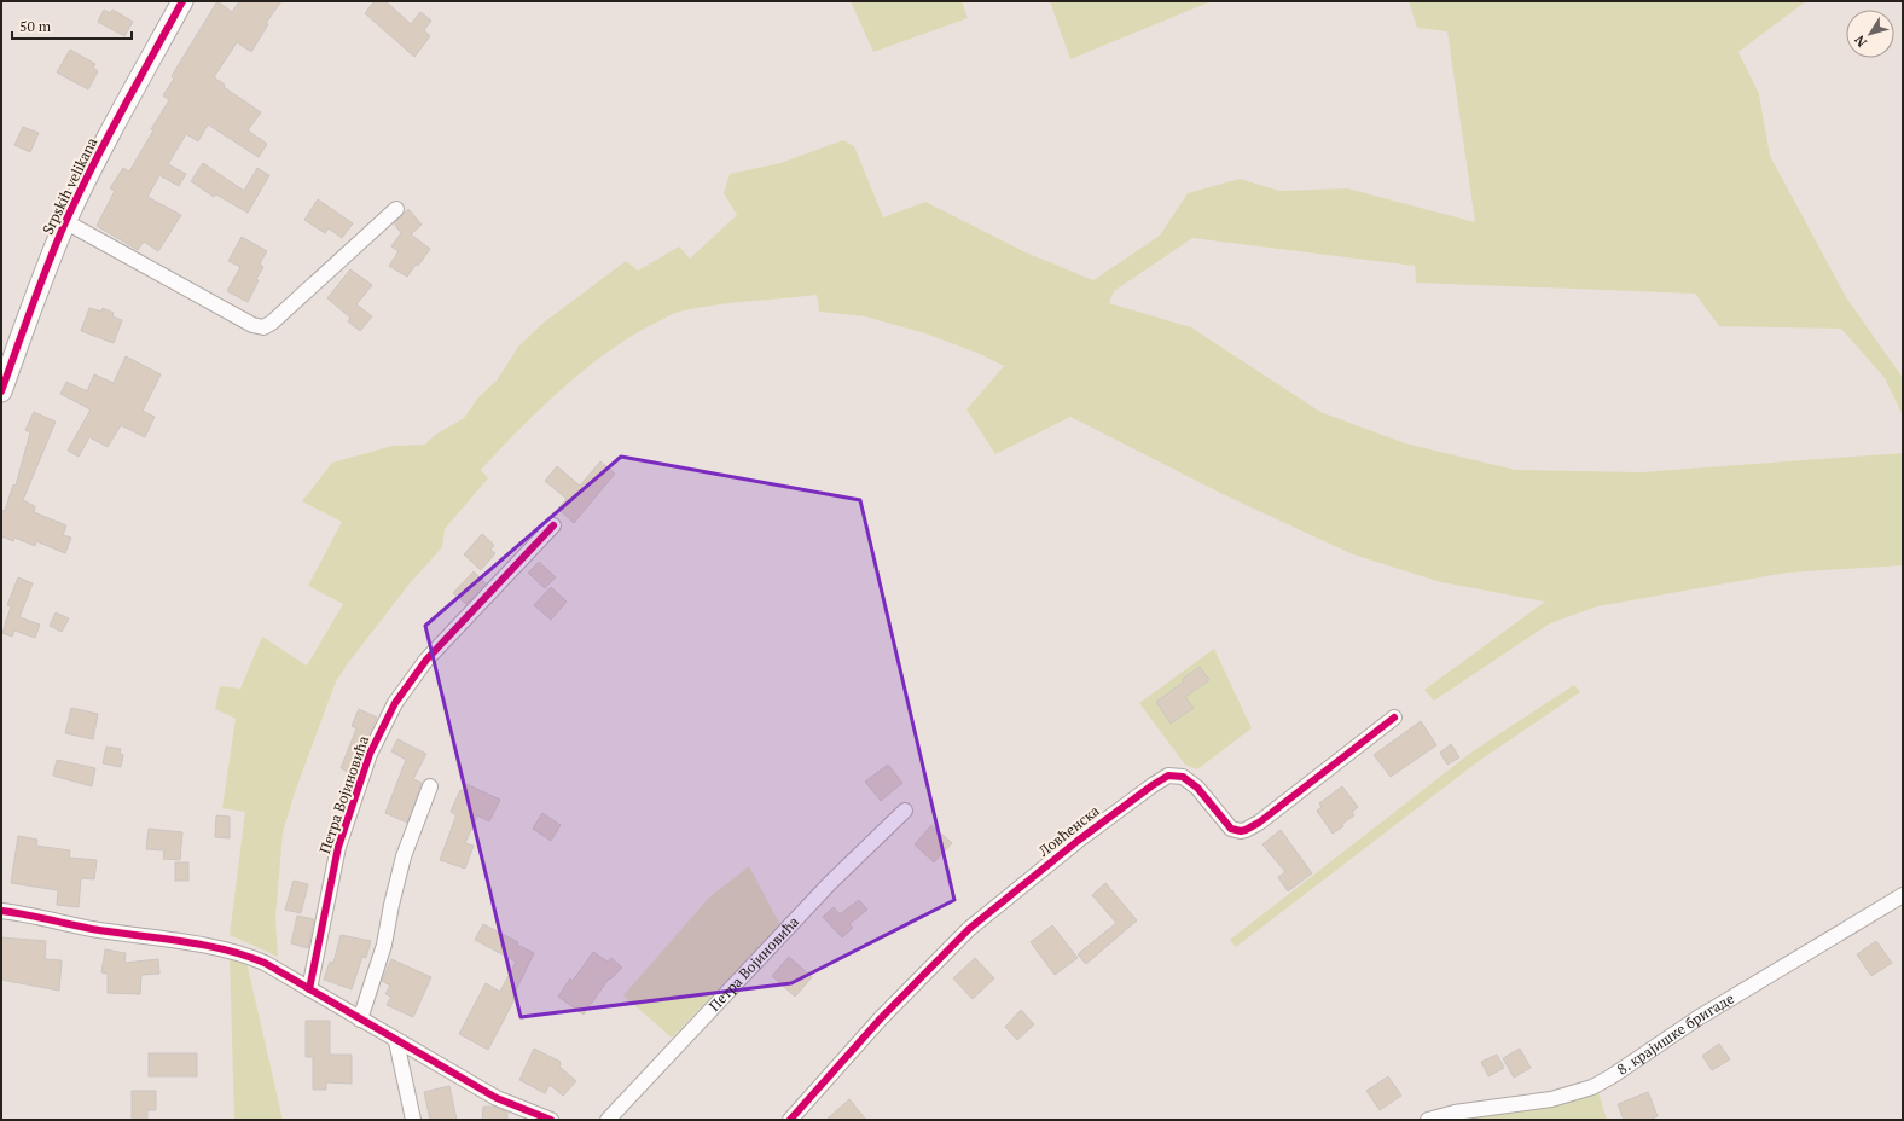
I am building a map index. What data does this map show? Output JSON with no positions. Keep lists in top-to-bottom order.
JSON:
{
  "streets": {
    "main road": ["Srpskih velikana"],
    "street": ["Петра Војиновића", "Ловћенска", "8. крајишке бригаде"]
  },
  "scale_bar": "50 m",
  "north": "bottom left"
}
